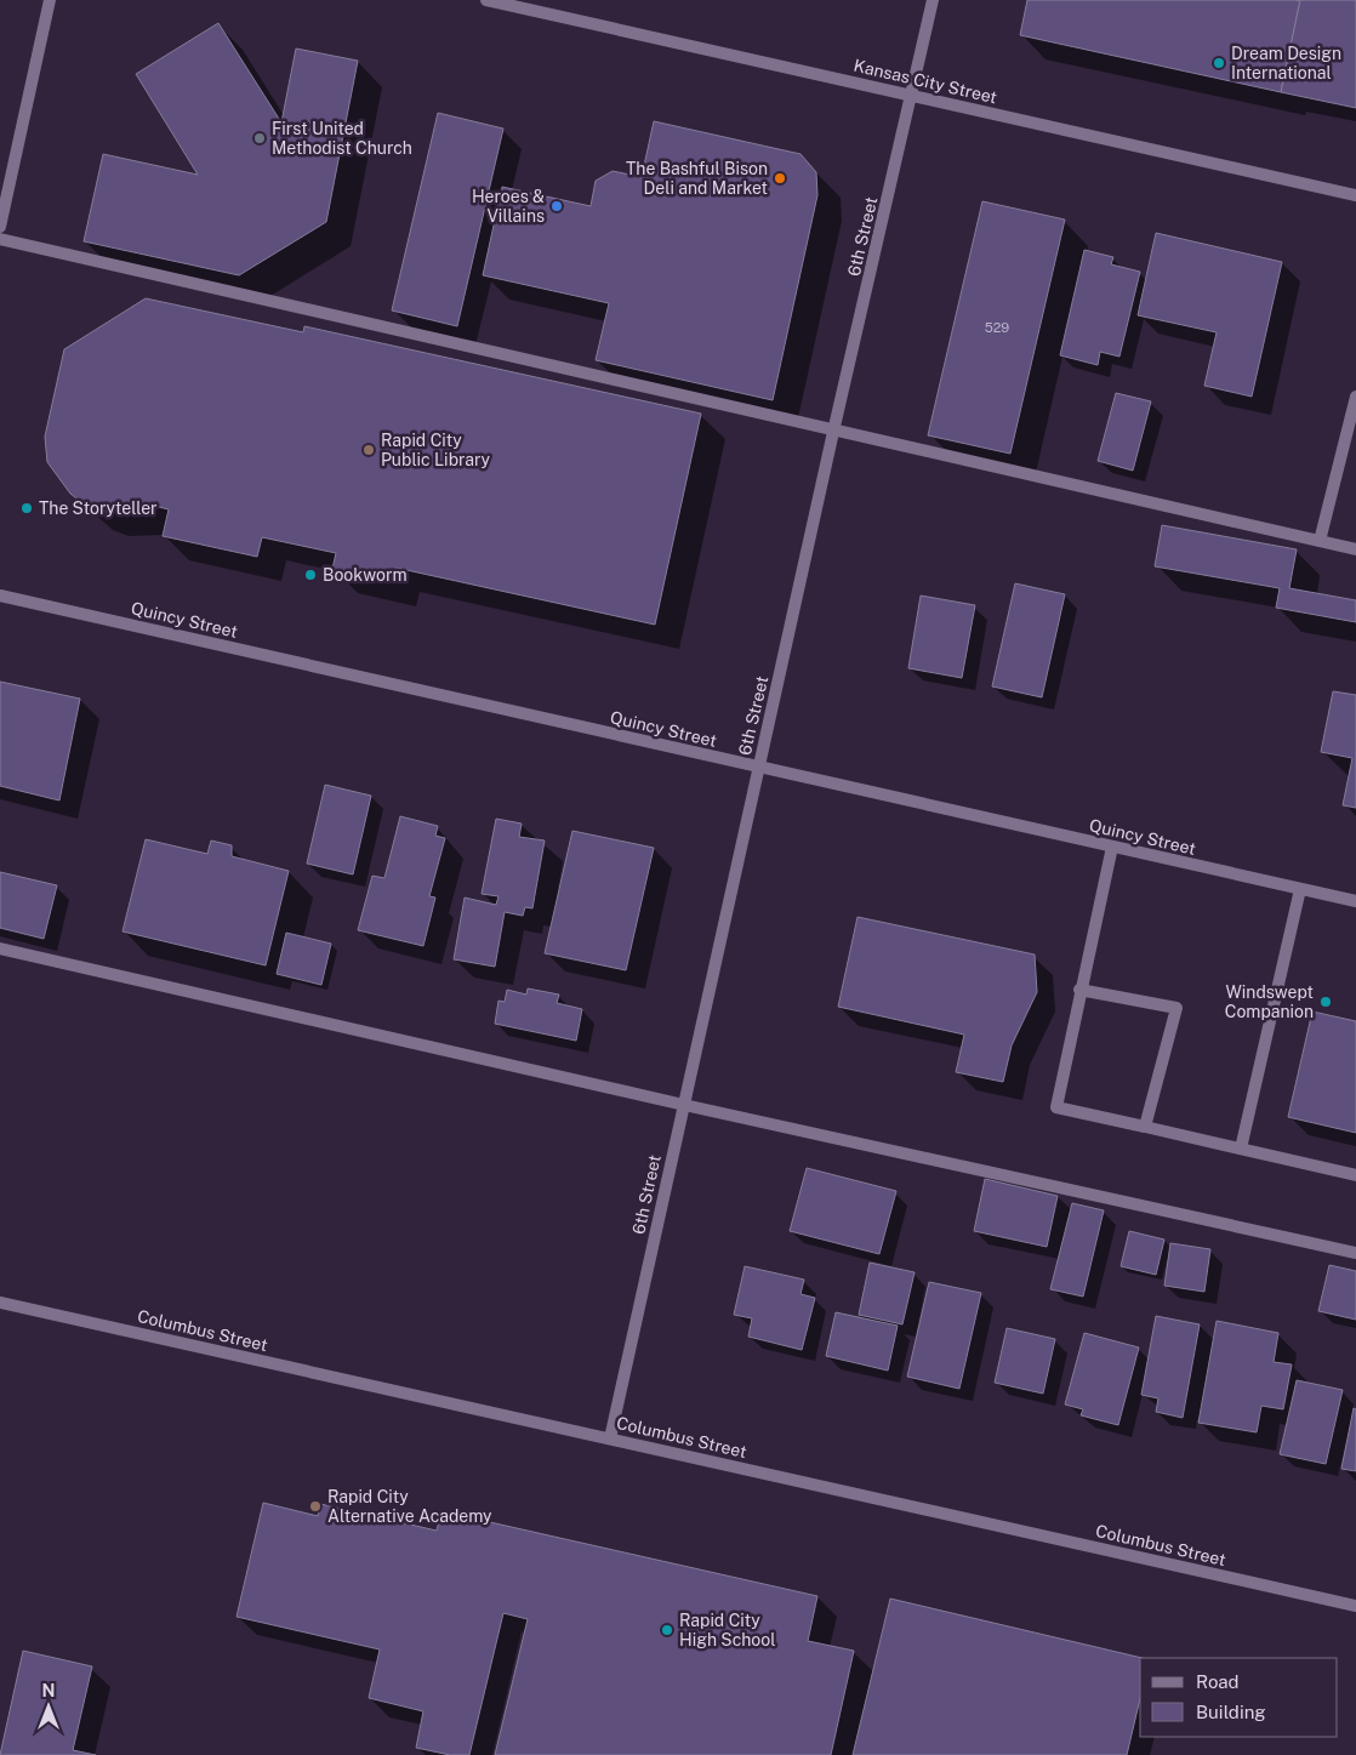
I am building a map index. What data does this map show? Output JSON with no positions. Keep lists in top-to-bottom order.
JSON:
{
  "streets": {
    "street": [
      "Kansas City Street",
      "6th Street",
      "Quincy Street",
      "Columbus Street"
    ]
  },
  "crossings": [
    ["Kansas City Street", "6th Street"],
    ["6th Street", "Quincy Street"],
    ["6th Street", "Columbus Street"]
  ],
  "places": [
    "Dream Design International",
    "First United Methodist Church",
    "The Bashful Bison Deli and Market",
    "Heroes & Villains",
    "Rapid City Public Library",
    "The Storyteller",
    "Bookworm",
    "Windswept Companion",
    "Rapid City Alternative Academy",
    "Rapid City High School"
  ],
  "house_numbers": ["529"],
  "legend": ["Road", "Building"],
  "north": "top"
}
